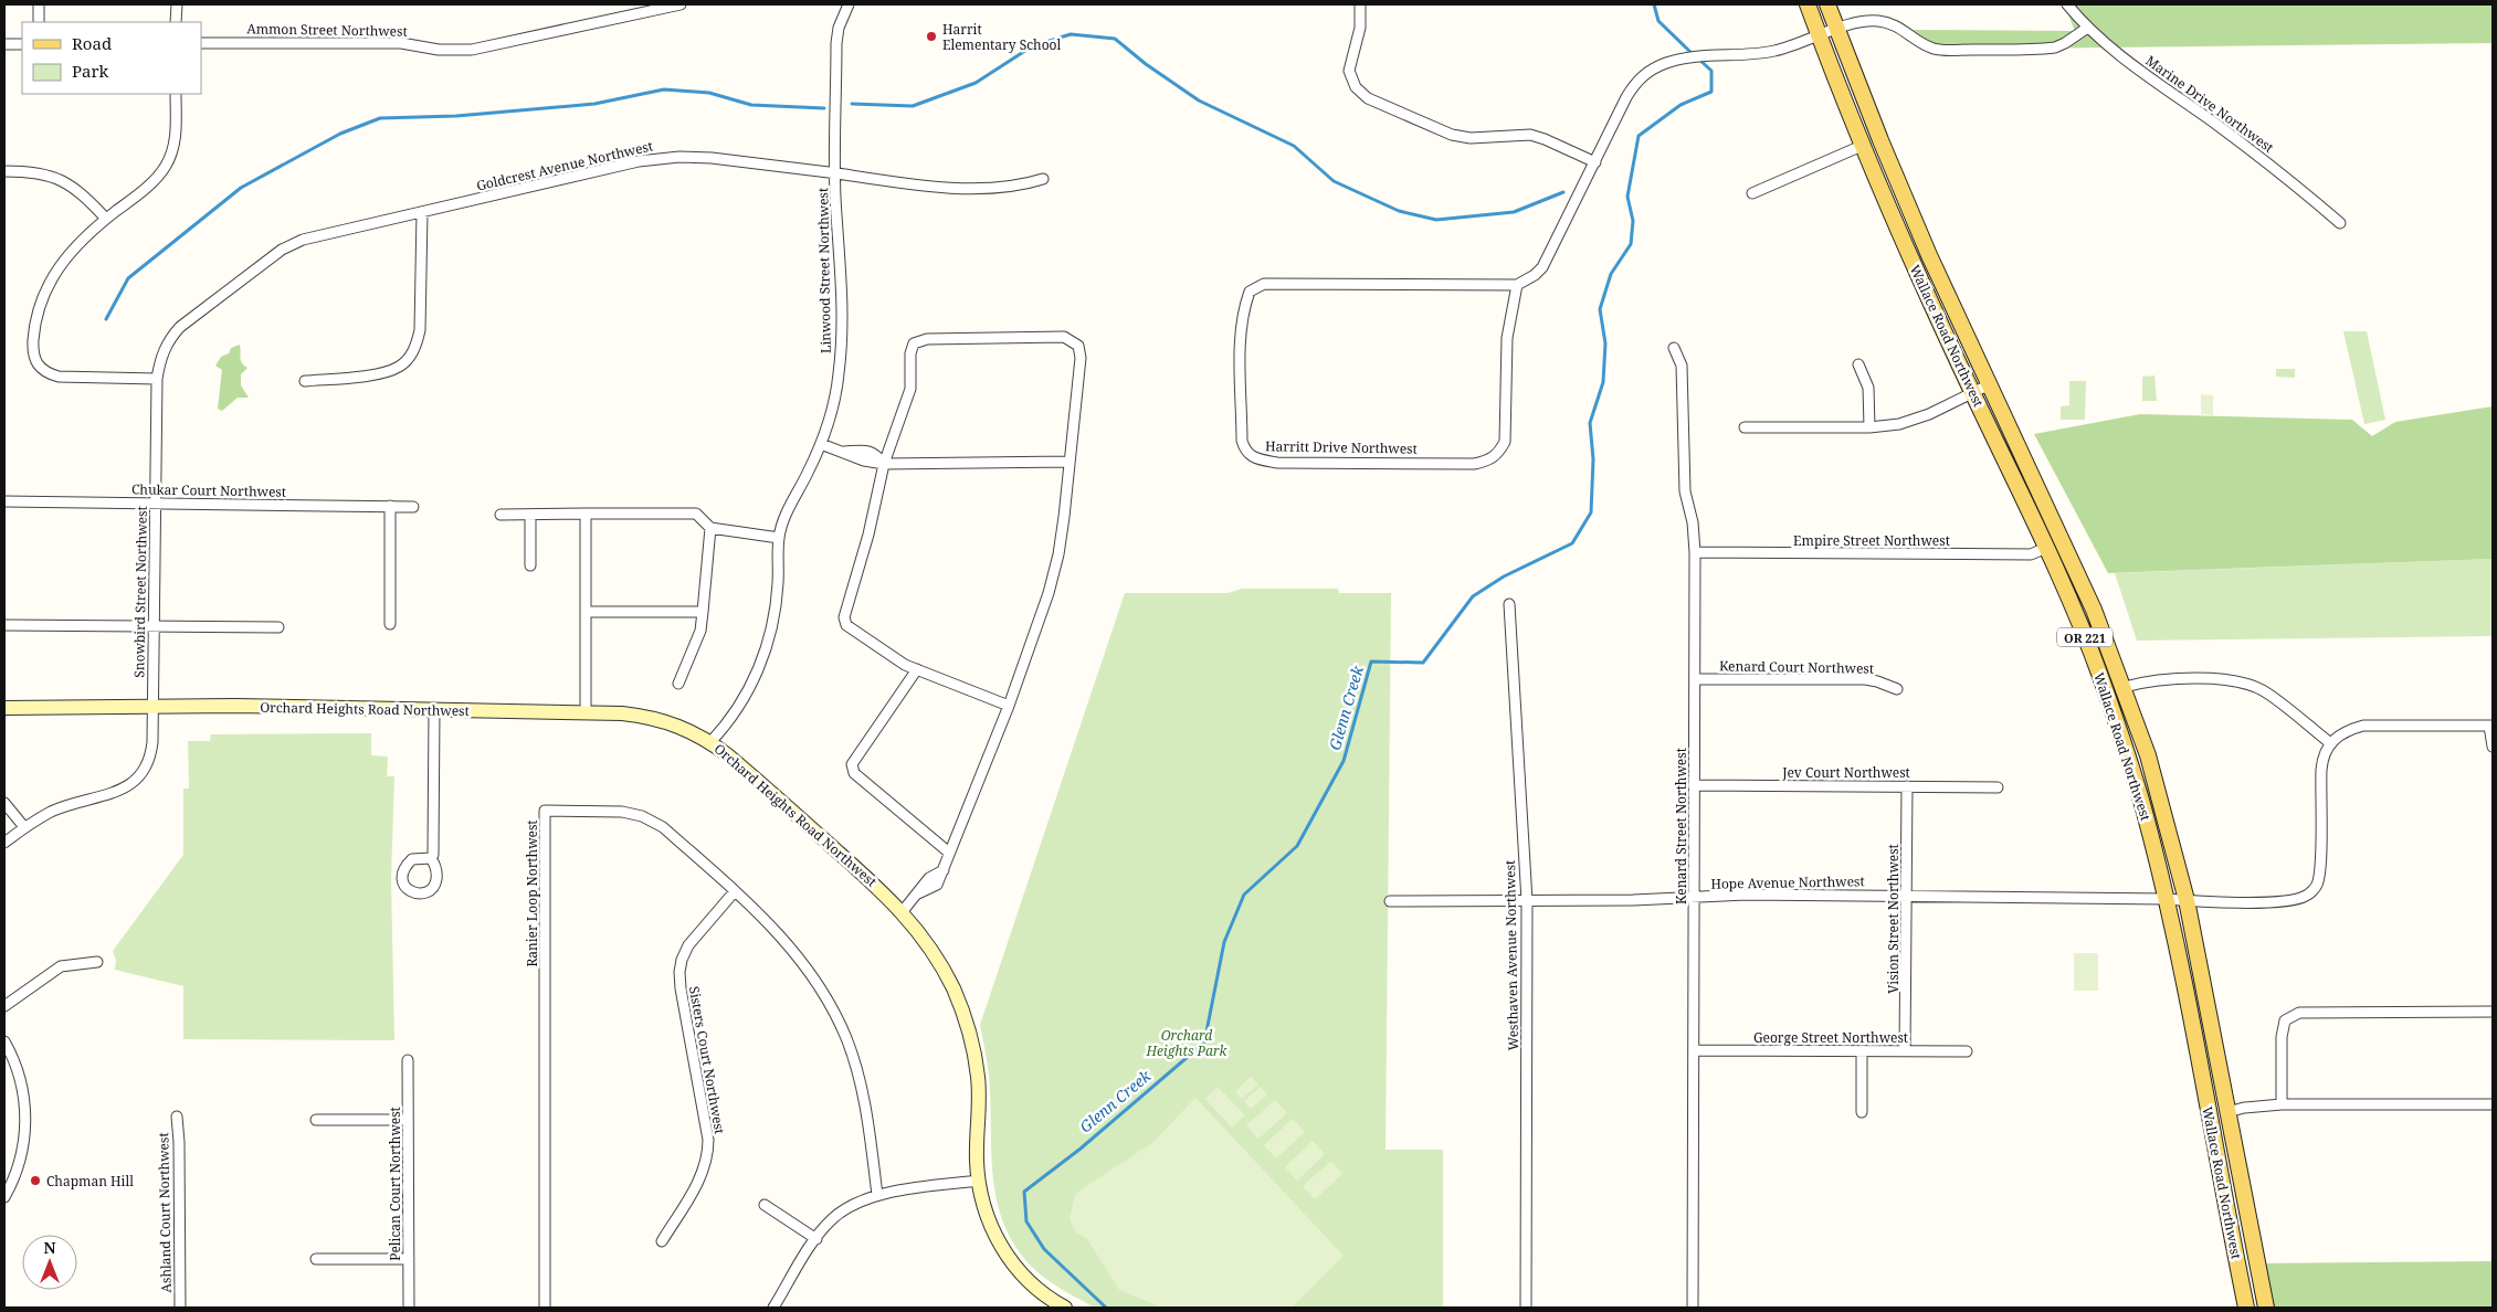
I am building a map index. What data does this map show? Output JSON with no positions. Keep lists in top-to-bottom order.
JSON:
{
  "streets": {
    "main road": ["Wallace Road Northwest", "OR 221", "Orchard Heights Road Northwest"],
    "street": [
      "Ammon Street Northwest",
      "Marine Drive Northwest",
      "Goldcrest Avenue Northwest",
      "Linwood Street Northwest",
      "Harritt Drive Northwest",
      "Chukar Court Northwest",
      "Empire Street Northwest",
      "Snowbird Street Northwest",
      "Kenard Court Northwest",
      "Jev Court Northwest",
      "Kenard Street Northwest",
      "Hope Avenue Northwest",
      "Ranier Loop Northwest",
      "Vision Street Northwest",
      "Westhaven Avenue Northwest",
      "George Street Northwest",
      "Sisters Court Northwest",
      "Pelican Court Northwest",
      "Ashland Court Northwest"
    ]
  },
  "crossings": [
    ["Goldcrest Avenue Northwest", "Linwood Street Northwest"],
    ["Goldcrest Avenue Northwest", "Snowbird Street Northwest"],
    ["Linwood Street Northwest", "Orchard Heights Road Northwest"],
    ["Wallace Road Northwest", "Empire Street Northwest"],
    ["Wallace Road Northwest", "Hope Avenue Northwest"],
    ["Chukar Court Northwest", "Snowbird Street Northwest"],
    ["Empire Street Northwest", "Kenard Street Northwest"],
    ["Snowbird Street Northwest", "Orchard Heights Road Northwest"],
    ["Kenard Court Northwest", "Kenard Street Northwest"],
    ["Jev Court Northwest", "Kenard Street Northwest"],
    ["Jev Court Northwest", "Vision Street Northwest"],
    ["Kenard Street Northwest", "Hope Avenue Northwest"],
    ["Kenard Street Northwest", "George Street Northwest"],
    ["Hope Avenue Northwest", "Vision Street Northwest"],
    ["Hope Avenue Northwest", "Westhaven Avenue Northwest"],
    ["Ranier Loop Northwest", "Sisters Court Northwest"],
    ["Vision Street Northwest", "George Street Northwest"]
  ],
  "water": ["Glenn Creek"],
  "parks": ["Orchard Heights Park"],
  "places": ["Harrit Elementary School", "Chapman Hill"],
  "legend": ["Road", "Park"],
  "north": "top"
}
